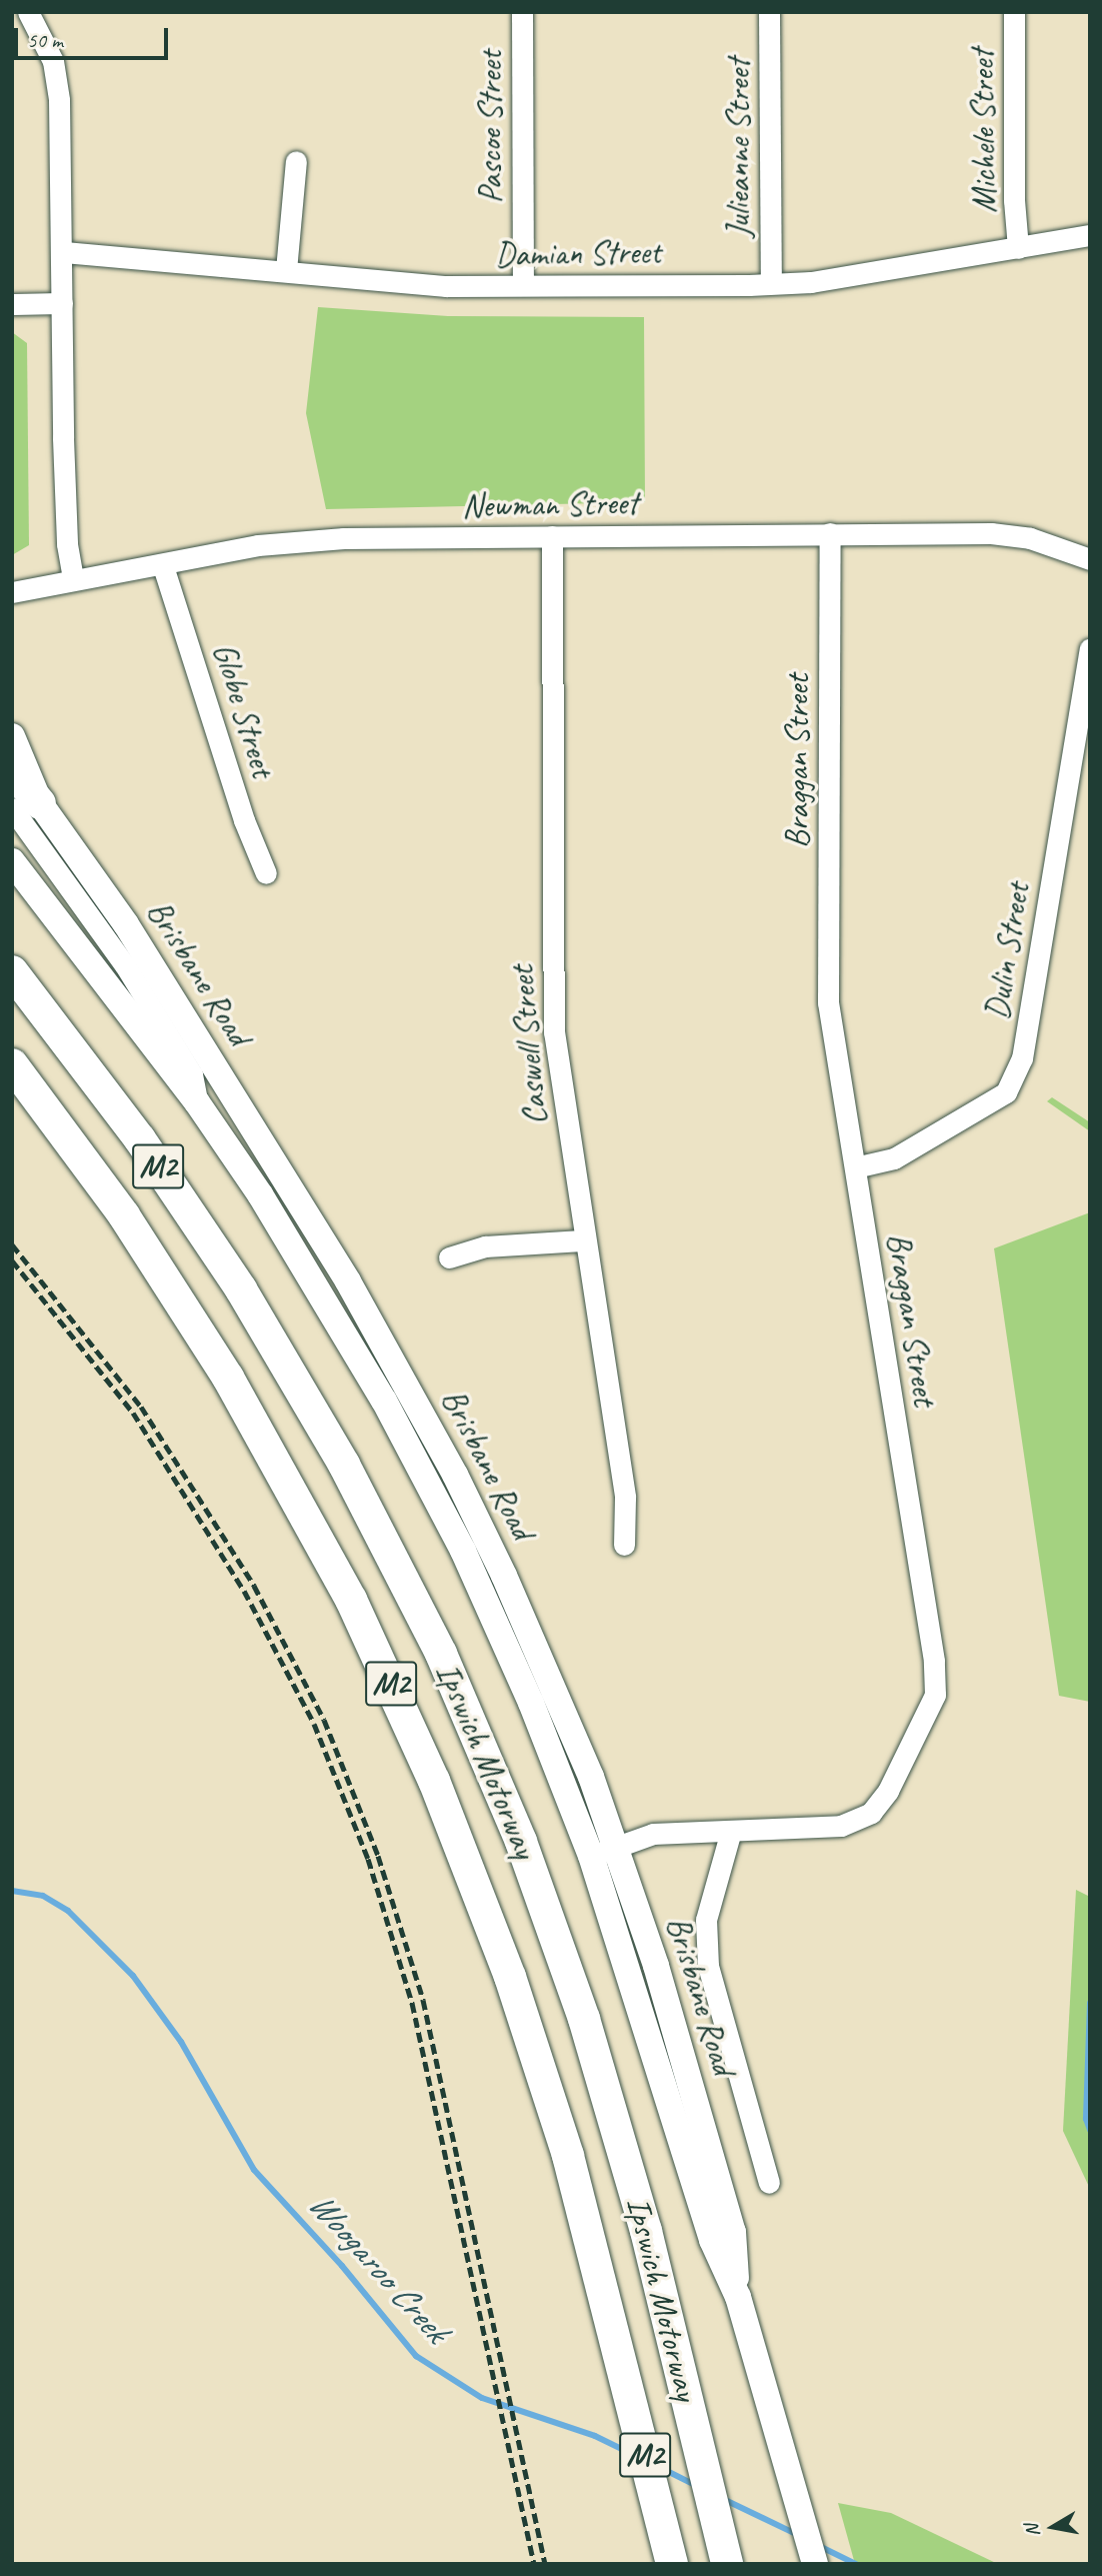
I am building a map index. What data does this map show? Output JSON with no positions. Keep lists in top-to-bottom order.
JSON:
{
  "streets": {
    "highway": ["M2", "Ipswich Motorway"],
    "main road": ["Brisbane Road"],
    "street": [
      "Pascoe Street",
      "Michele Street",
      "Julieanne Street",
      "Damian Street",
      "Newman Street",
      "Globe Street",
      "Braggan Street",
      "Dulin Street",
      "Caswell Street"
    ]
  },
  "crossings": [
    ["Pascoe Street", "Damian Street"],
    ["Michele Street", "Damian Street"],
    ["Julieanne Street", "Damian Street"],
    ["Newman Street", "Globe Street"],
    ["Newman Street", "Braggan Street"],
    ["Newman Street", "Caswell Street"],
    ["Braggan Street", "Dulin Street"],
    ["Braggan Street", "Brisbane Road"]
  ],
  "water": ["Woogaroo Creek"],
  "scale_bar": "50 m",
  "north": "left"
}
